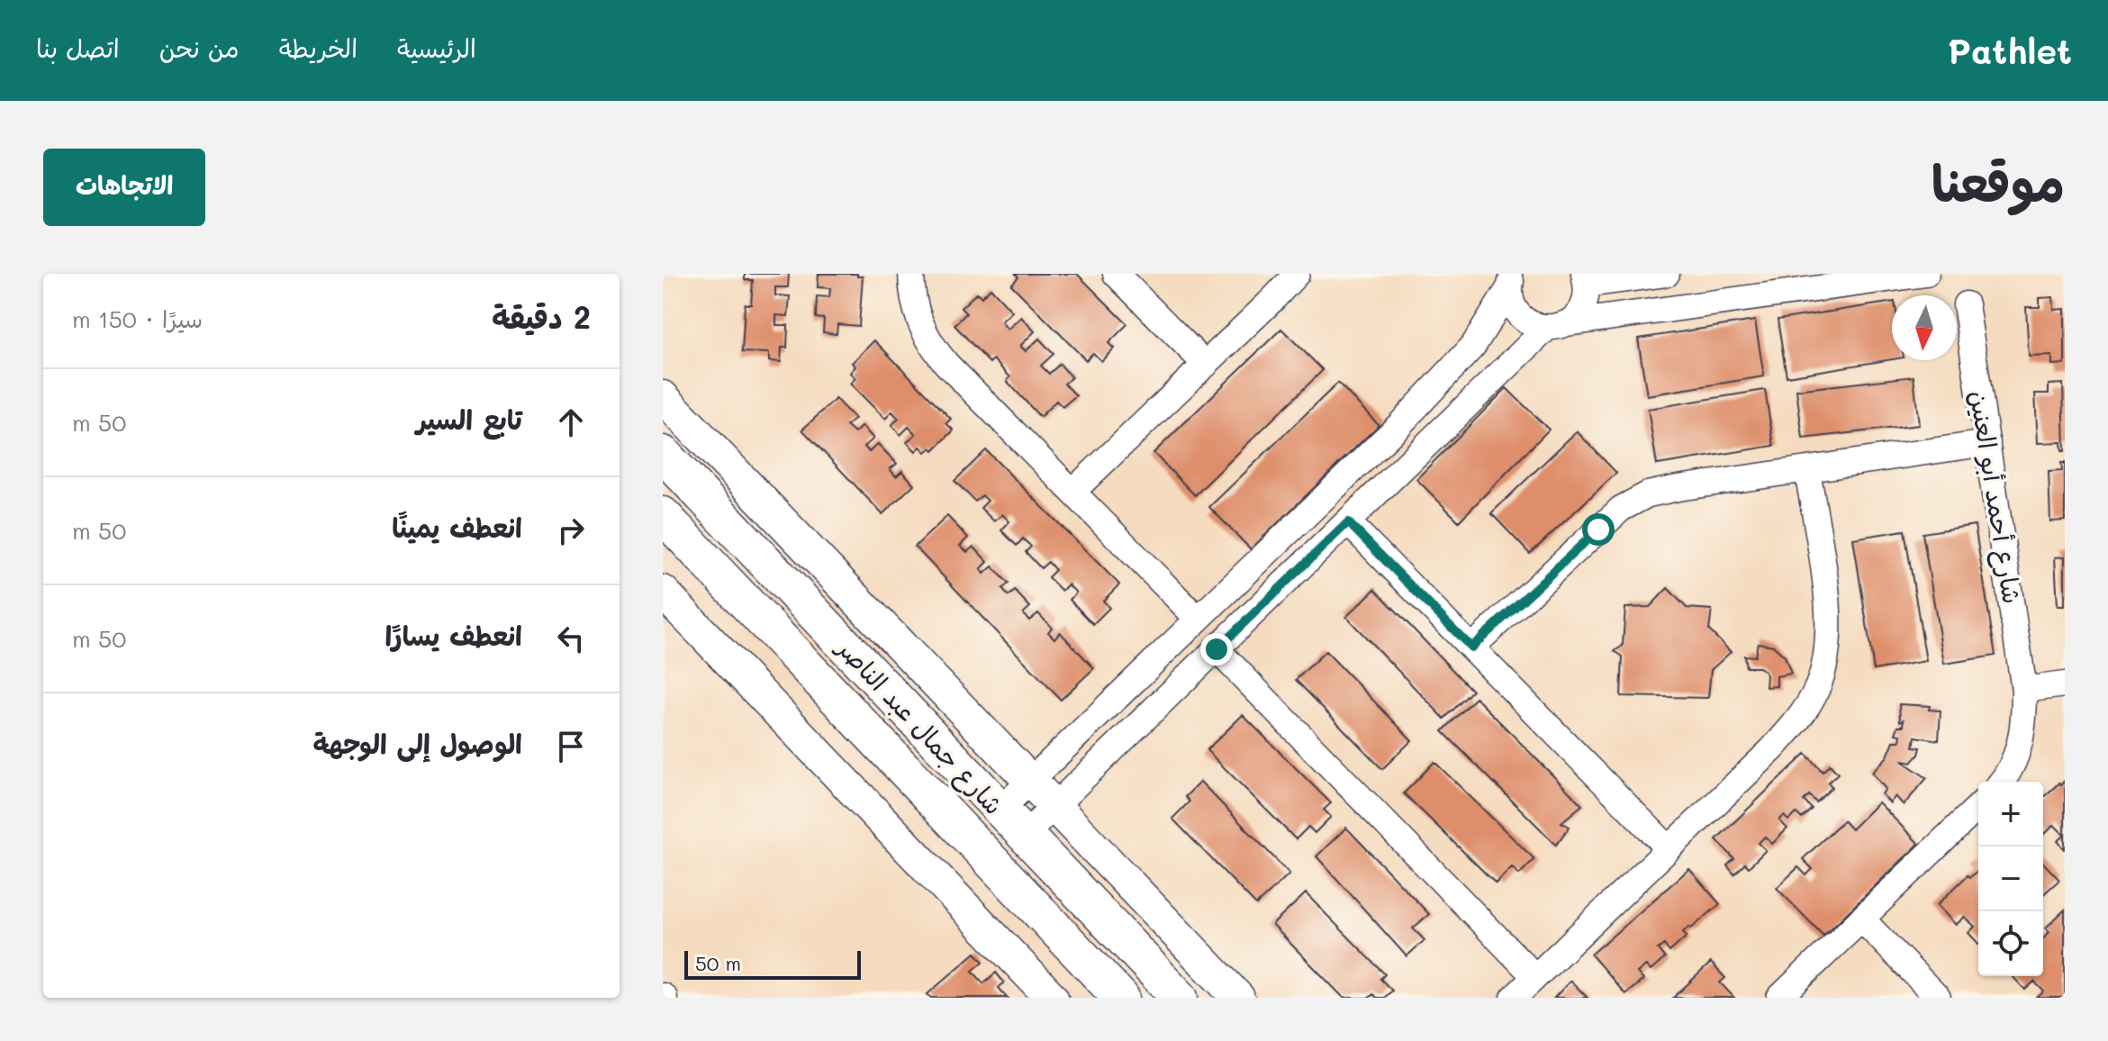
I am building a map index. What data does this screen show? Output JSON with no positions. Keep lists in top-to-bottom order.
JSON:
{
  "streets": {
    "main road": ["شارع جمال عبد الناصر"],
    "street": ["شارع أحمد أبو العنين"]
  },
  "scale_bar": "50 m",
  "north": "bottom",
  "page": {
    "header": "Pathlet",
    "nav": [
      "الرئيسية",
      "الخريطة",
      "من نحن",
      "اتصل بنا"
    ],
    "title": "موقعنا",
    "buttons": "الاتجاهات",
    "heading": ["2 دقيقة", "سيرًا · 150 m"],
    "list": [
      ["تابع السير", "50 m"],
      ["انعطف يمينًا", "50 m"],
      ["انعطف يسارًا", "50 m"],
      "الوصول إلى الوجهة"
    ],
    "map_buttons": ["+", "−"],
    "scale": "50 m"
  }
}
